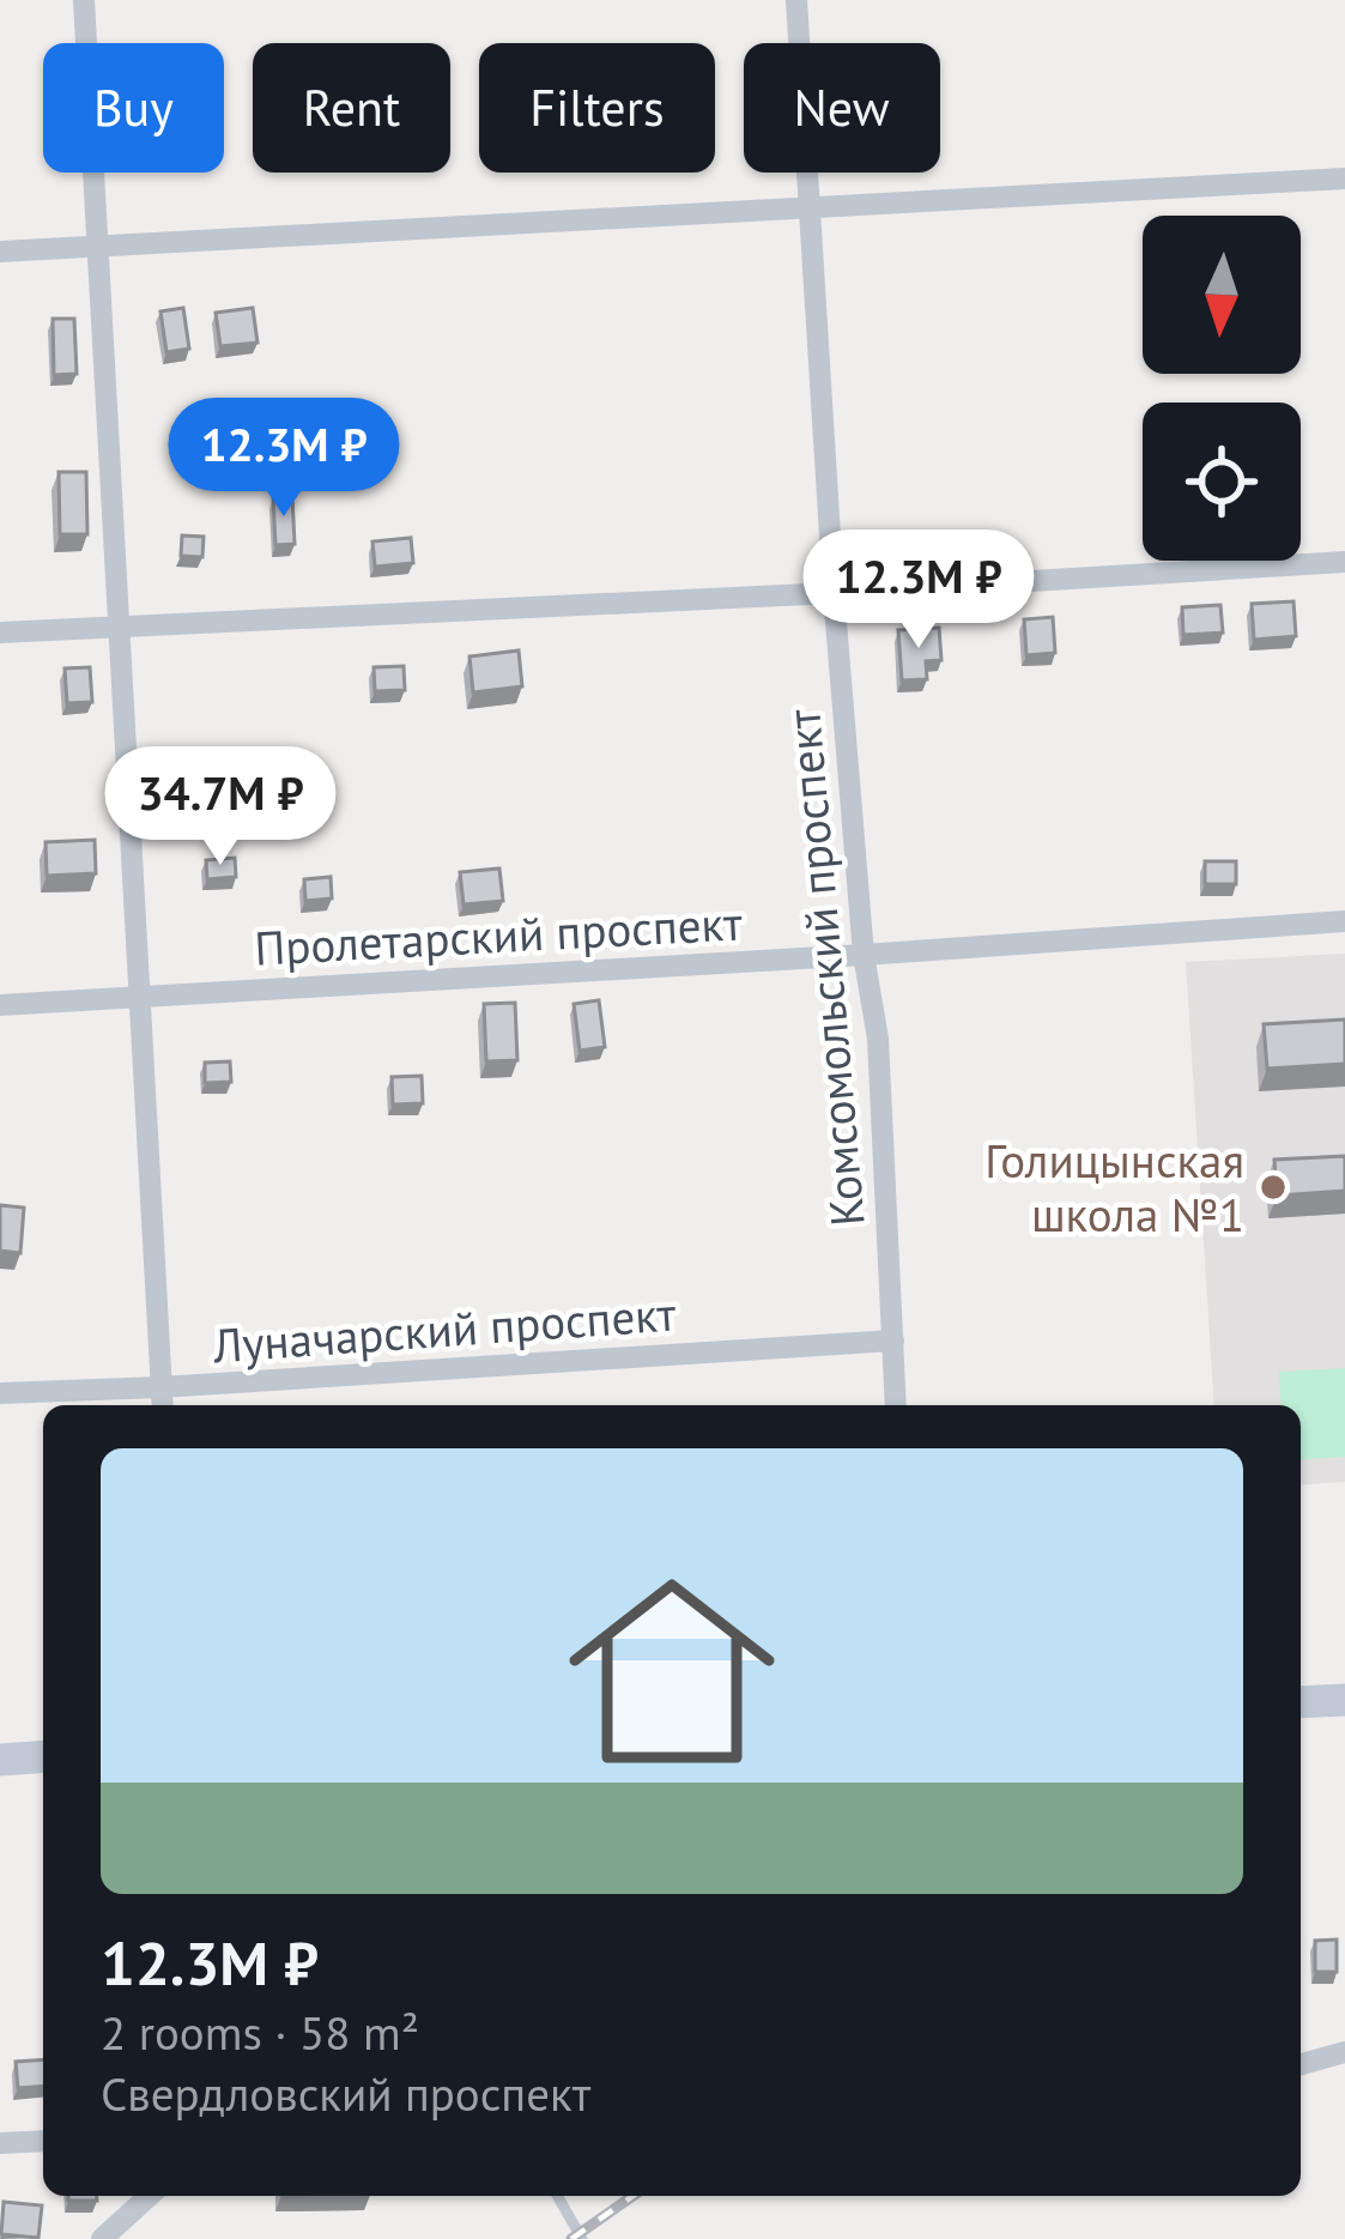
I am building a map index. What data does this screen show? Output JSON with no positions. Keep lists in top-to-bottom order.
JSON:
{
  "streets": {
    "street": ["Пролетарский проспект", "Комсомольский проспект", "Луначарский проспект"]
  },
  "crossings": [
    ["Пролетарский проспект", "Комсомольский проспект"],
    ["Комсомольский проспект", "Луначарский проспект"]
  ],
  "places": ["Голицынская школа №1"],
  "north": "bottom",
  "page": {
    "chip": [
      "Buy",
      "Rent",
      "Filters",
      "New"
    ],
    "price": ["12.3M ₽", "12.3M ₽", "34.7M ₽"],
    "list": [
      {
        "name": "12.3M ₽",
        "note": "2 rooms · 58 m² · Свердловский проспект"
      }
    ]
  }
}
